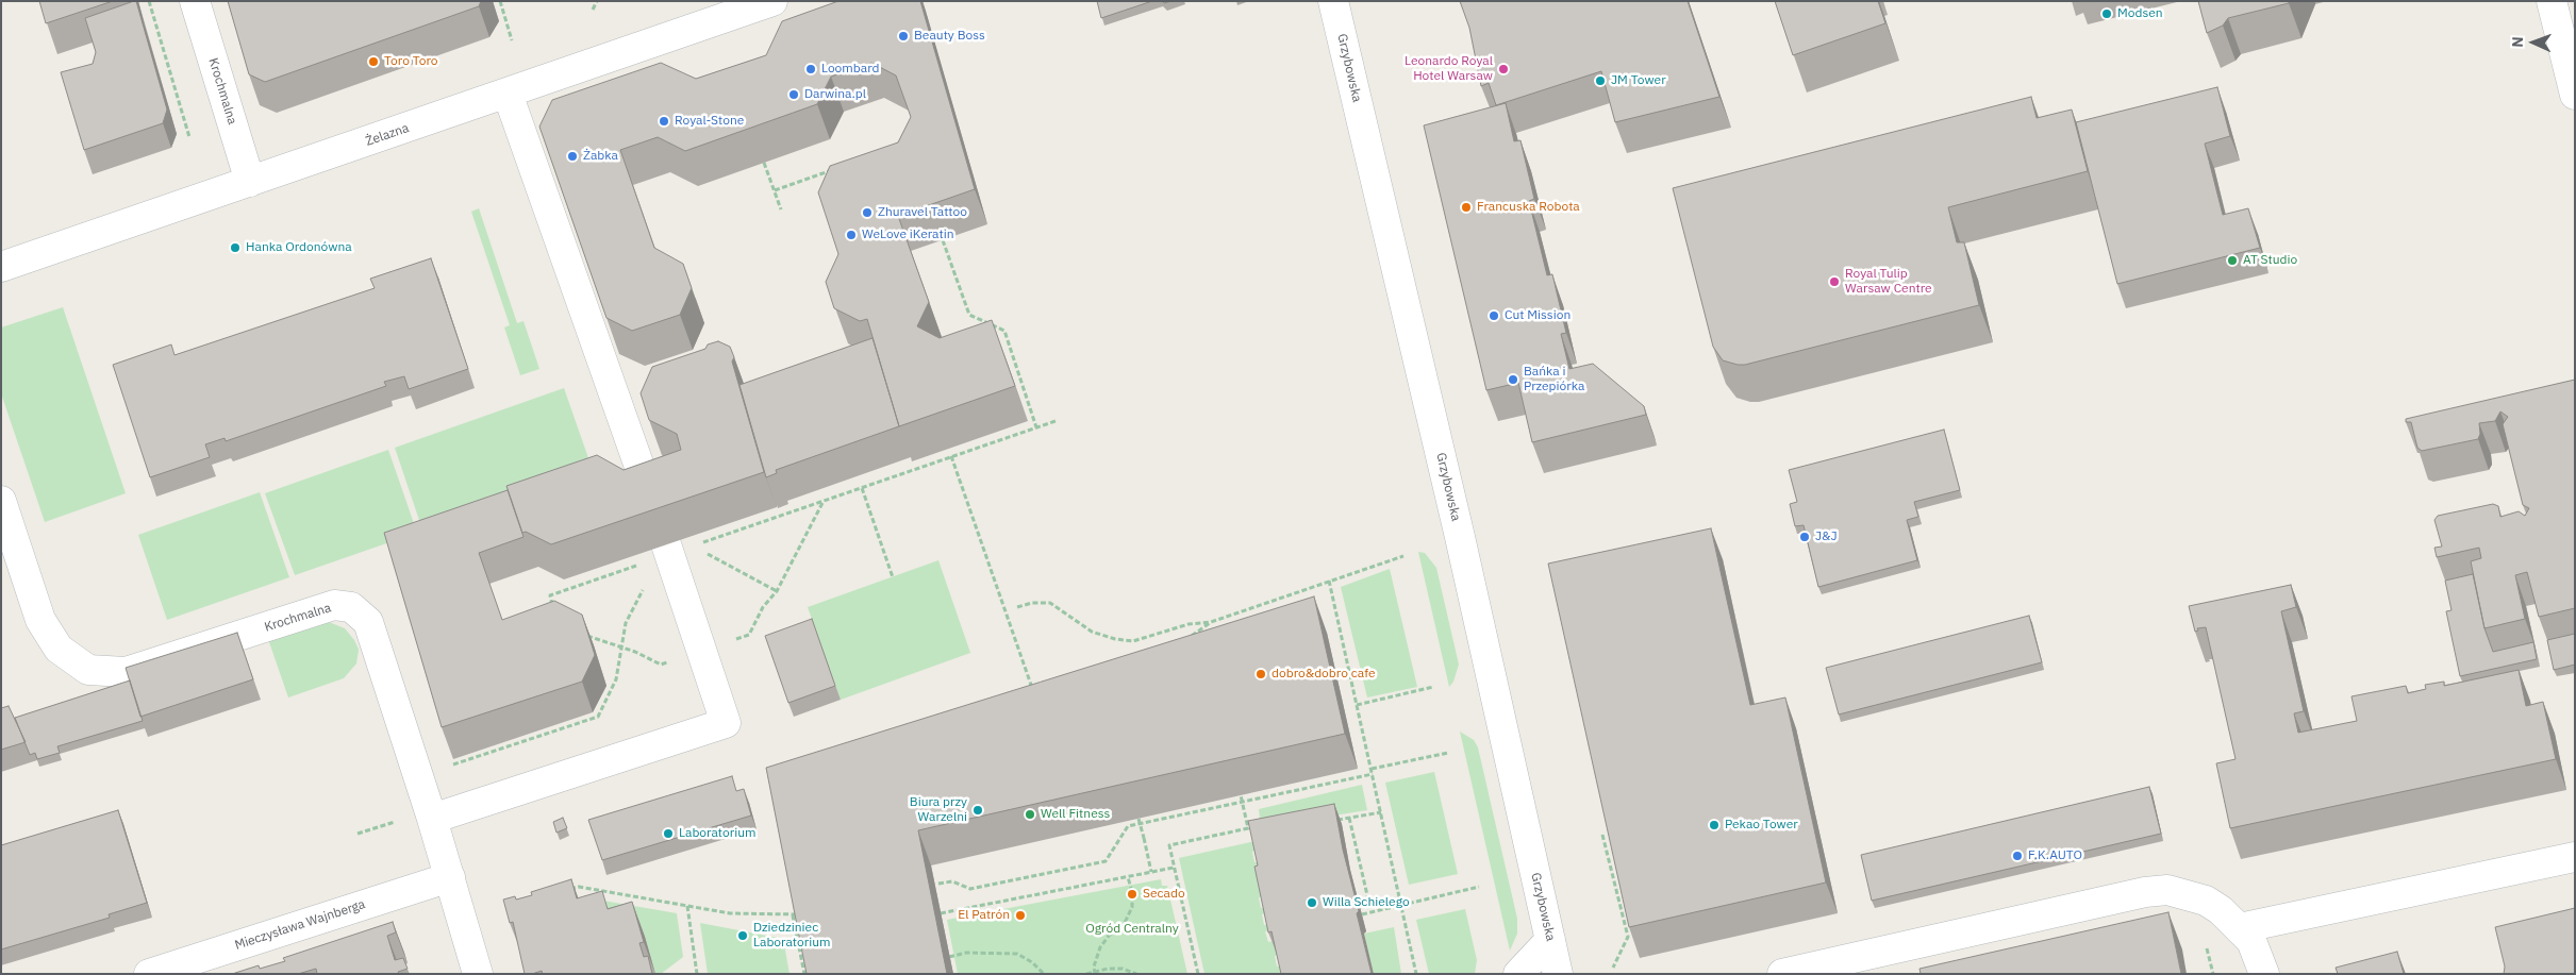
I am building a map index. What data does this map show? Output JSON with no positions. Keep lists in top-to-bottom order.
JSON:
{
  "streets": {
    "street": [
      "Grzybowska",
      "Krochmalna",
      "Żelazna",
      "Mieczysława Wajnberga"
    ]
  },
  "crossings": [
    ["Krochmalna", "Żelazna"],
    ["Krochmalna", "Mieczysława Wajnberga"]
  ],
  "parks": ["Ogród Centralny"],
  "places": [
    "Modsen",
    "Beauty Boss",
    "Toro Toro",
    "Loombard",
    "Leonardo Royal Hotel Warsaw",
    "JM Tower",
    "Darwina.pl",
    "Royal-Stone",
    "Żabka",
    "Francuska Robota",
    "Zhuravel Tattoo",
    "WeLove iKeratin",
    "Hanka Ordonówna",
    "AT Studio",
    "Royal Tulip Warsaw Centre",
    "Cut Mission",
    "Bańka i Przepiórka",
    "J&J",
    "dobro&dobro cafe",
    "Biura przy Warzelni",
    "Well Fitness",
    "Pekao Tower",
    "Laboratorium",
    "F.K.AUTO",
    "Secado",
    "Willa Schielego",
    "El Patrón",
    "Dziedziniec Laboratorium"
  ],
  "north": "left"
}
